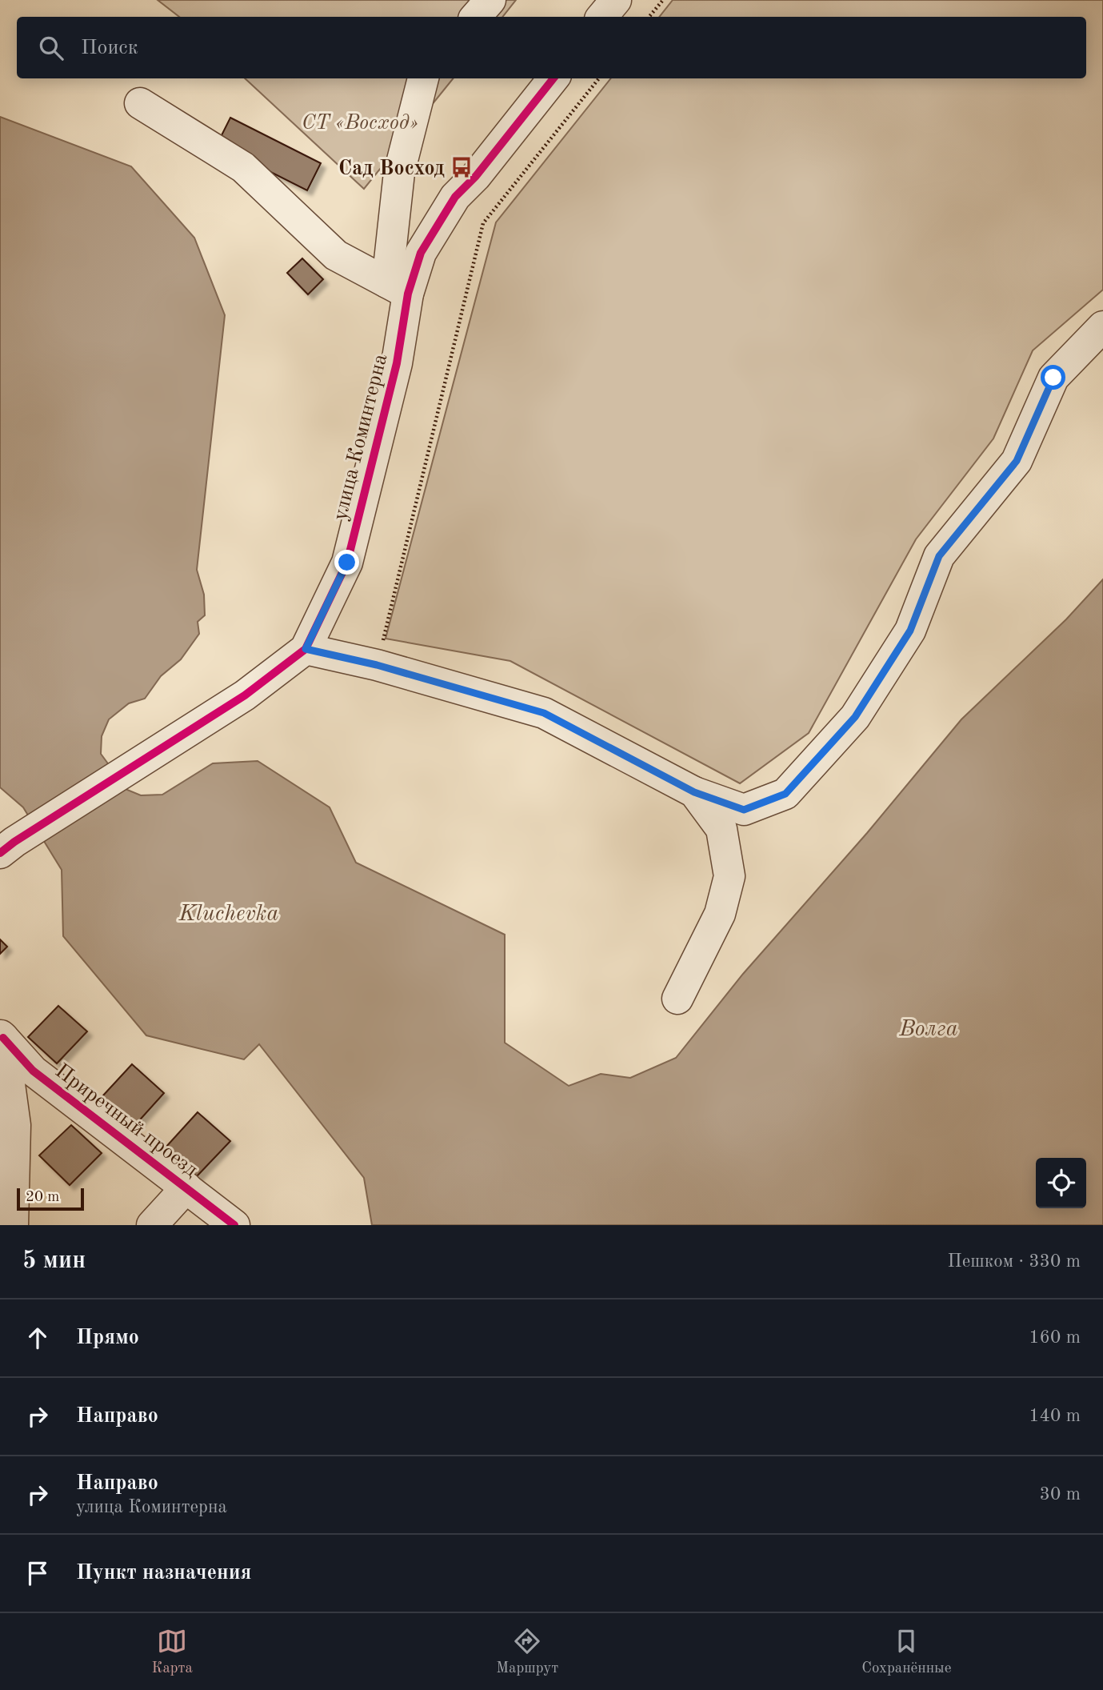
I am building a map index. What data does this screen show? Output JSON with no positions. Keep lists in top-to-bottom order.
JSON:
{
  "streets": {
    "street": ["улица Коминтерна", "Приречный проезд"]
  },
  "water": ["Kluchevka", "Волга"],
  "parks": ["СТ «Восход»"],
  "places": {
    "bus stop": ["Сад Восход"]
  },
  "scale_bar": "20 m",
  "page": {
    "search": "Поиск",
    "scale": "20 m",
    "heading": ["5 мин", "Пешком · 330 m"],
    "list": [
      ["Прямо", "160 m"],
      ["Направо", "140 m"],
      ["Направо", "улица Коминтерна", "30 m"],
      "Пункт назначения"
    ],
    "nav": ["Карта", "Маршрут", "Сохранённые"]
  }
}
